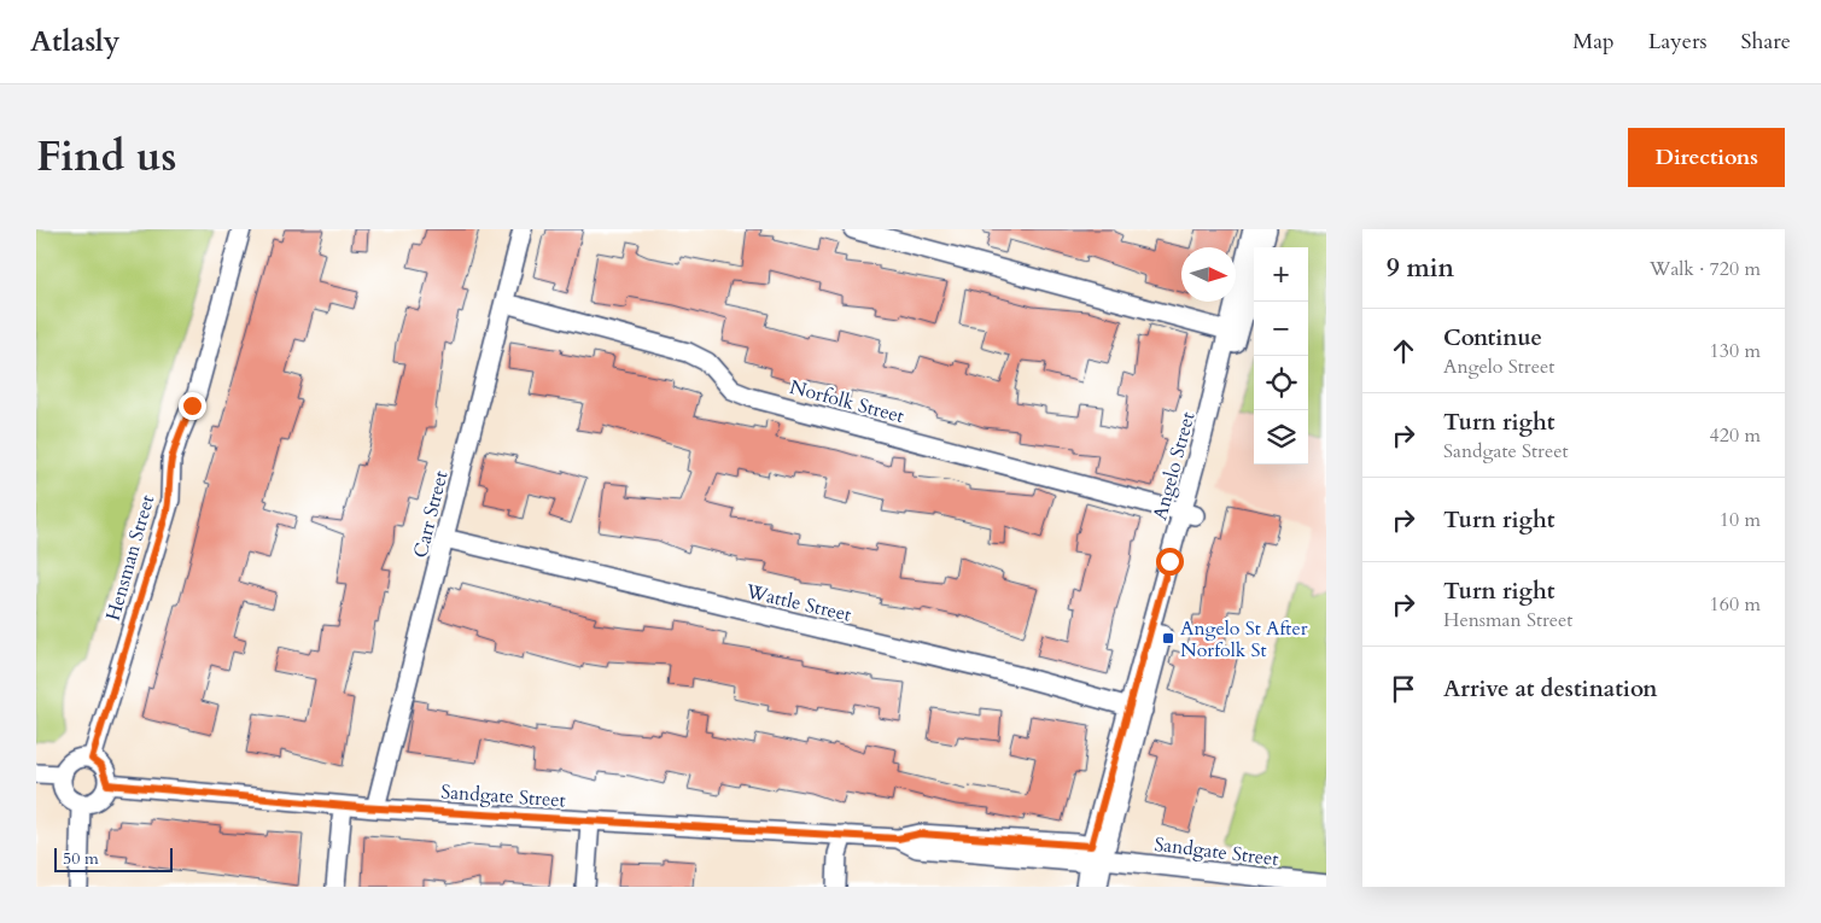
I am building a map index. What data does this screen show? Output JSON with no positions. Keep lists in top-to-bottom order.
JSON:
{
  "streets": {
    "street": [
      "Norfolk Street",
      "Angelo Street",
      "Carr Street",
      "Hensman Street",
      "Wattle Street",
      "Sandgate Street"
    ]
  },
  "crossings": [
    ["Norfolk Street", "Angelo Street"],
    ["Norfolk Street", "Carr Street"],
    ["Angelo Street", "Wattle Street"],
    ["Angelo Street", "Sandgate Street"],
    ["Carr Street", "Wattle Street"],
    ["Carr Street", "Sandgate Street"],
    ["Hensman Street", "Sandgate Street"]
  ],
  "places": {
    "transit": ["Angelo St After Norfolk St"]
  },
  "scale_bar": "50 m",
  "north": "right",
  "page": {
    "header": "Atlasly",
    "nav": ["Map", "Layers", "Share"],
    "title": "Find us",
    "buttons": "Directions",
    "heading": ["9 min", "Walk · 720 m"],
    "map_buttons": ["+", "−"],
    "list": [
      ["Continue", "Angelo Street", "130 m"],
      ["Turn right", "Sandgate Street", "420 m"],
      ["Turn right", "10 m"],
      ["Turn right", "Hensman Street", "160 m"],
      "Arrive at destination"
    ],
    "scale": "50 m"
  }
}
